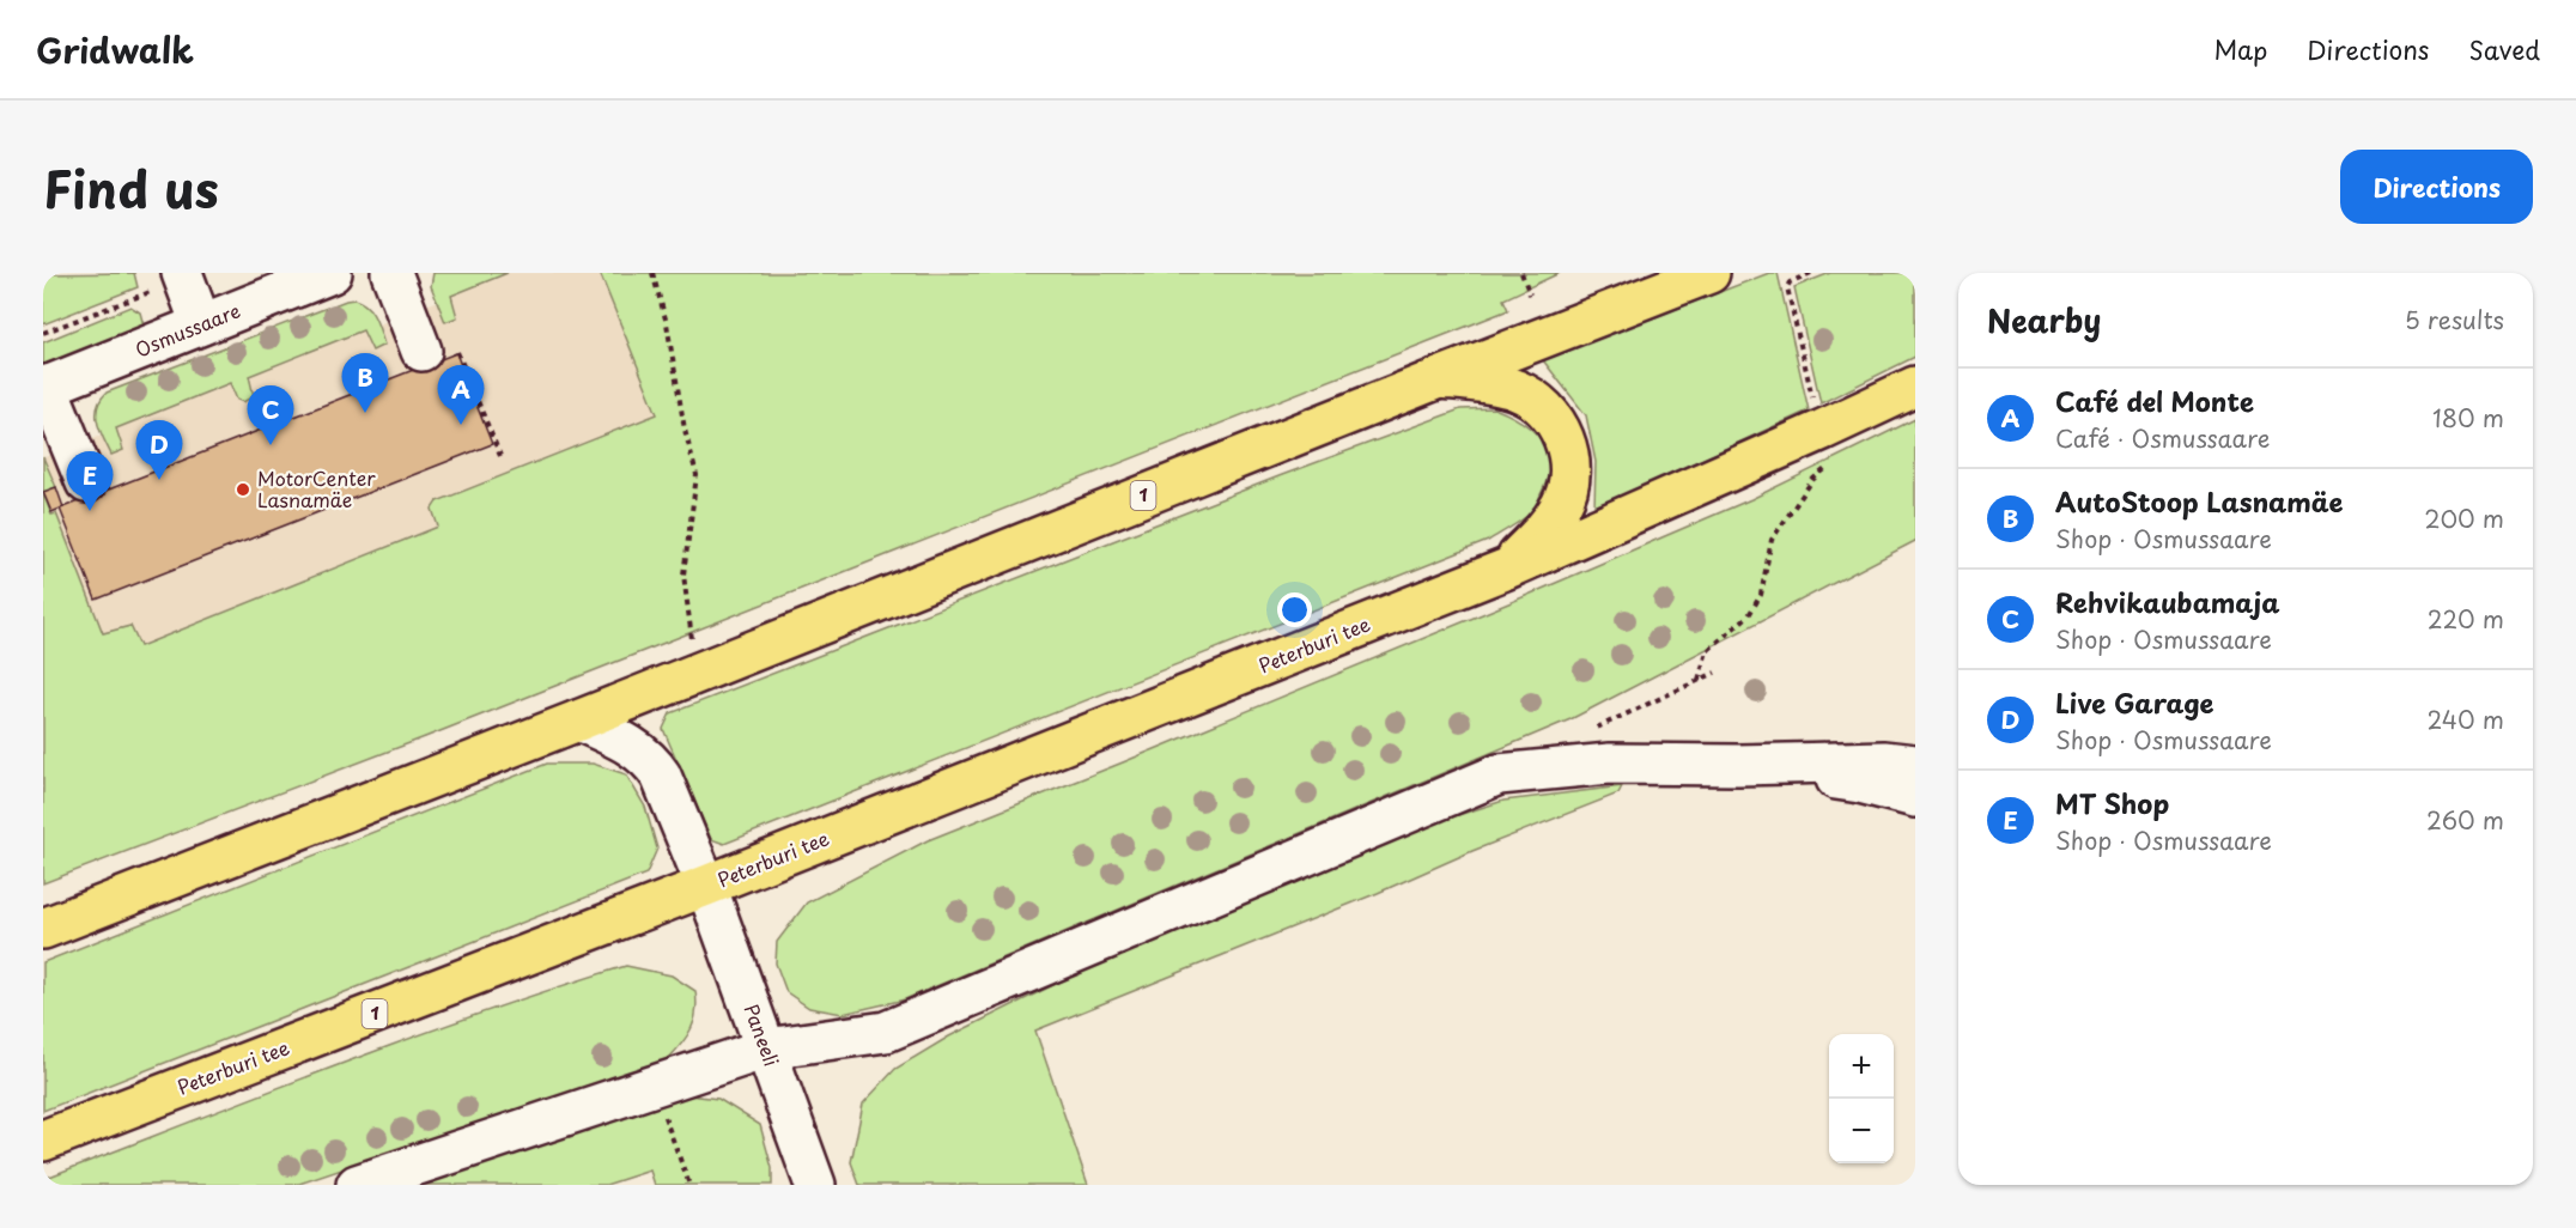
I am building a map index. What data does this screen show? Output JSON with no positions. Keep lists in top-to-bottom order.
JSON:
{
  "streets": {
    "highway": ["1", "Peterburi tee"],
    "street": ["Osmussaare", "Paneeli"]
  },
  "crossings": [
    ["1", "Peterburi tee"],
    ["Peterburi tee", "Paneeli"]
  ],
  "places": ["MotorCenter Lasnamäe"],
  "page": {
    "header": "Gridwalk",
    "nav": ["Map", "Directions", "Saved"],
    "title": "Find us",
    "buttons": "Directions",
    "heading": ["Nearby", "5 results"],
    "pins": [
      "B",
      "A",
      "C",
      "D",
      "E"
    ],
    "list": [
      {
        "mark": "A",
        "name": "Café del Monte",
        "note": "Café · Osmussaare",
        "value": "180 m"
      },
      {
        "mark": "B",
        "name": "AutoStoop Lasnamäe",
        "note": "Shop · Osmussaare",
        "value": "200 m"
      },
      {
        "mark": "C",
        "name": "Rehvikaubamaja",
        "note": "Shop · Osmussaare",
        "value": "220 m"
      },
      {
        "mark": "D",
        "name": "Live Garage",
        "note": "Shop · Osmussaare",
        "value": "240 m"
      },
      {
        "mark": "E",
        "name": "MT Shop",
        "note": "Shop · Osmussaare",
        "value": "260 m"
      }
    ],
    "map_buttons": ["+", "−"]
  }
}
